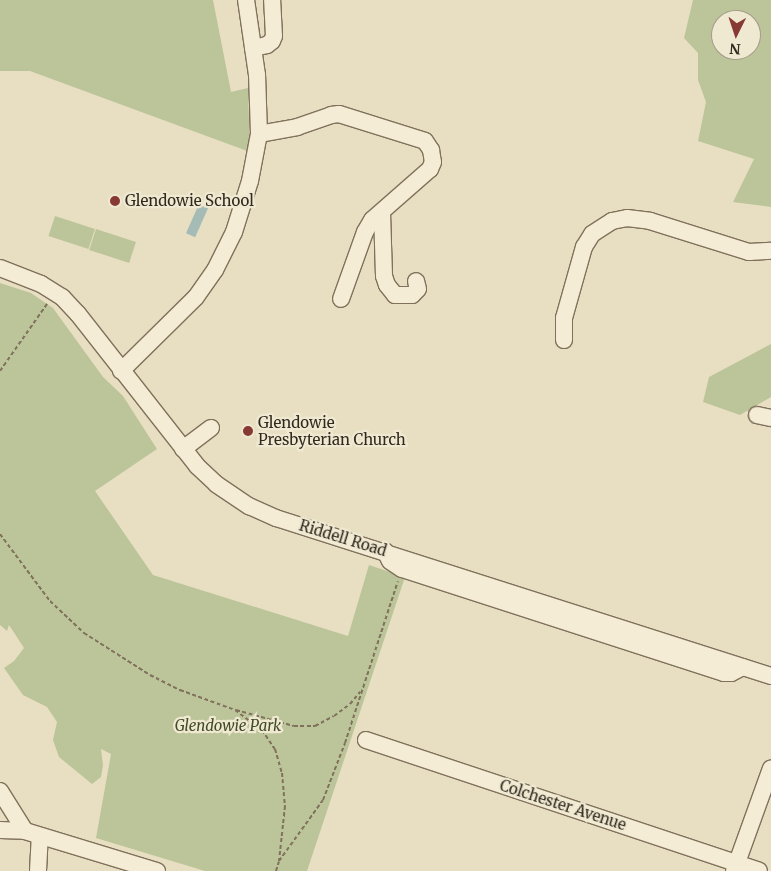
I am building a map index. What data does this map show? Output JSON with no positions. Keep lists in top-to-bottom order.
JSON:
{
  "streets": {
    "street": ["Riddell Road", "Colchester Avenue"]
  },
  "parks": ["Glendowie Park"],
  "places": ["Glendowie School", "Glendowie Presbyterian Church"],
  "north": "bottom"
}
